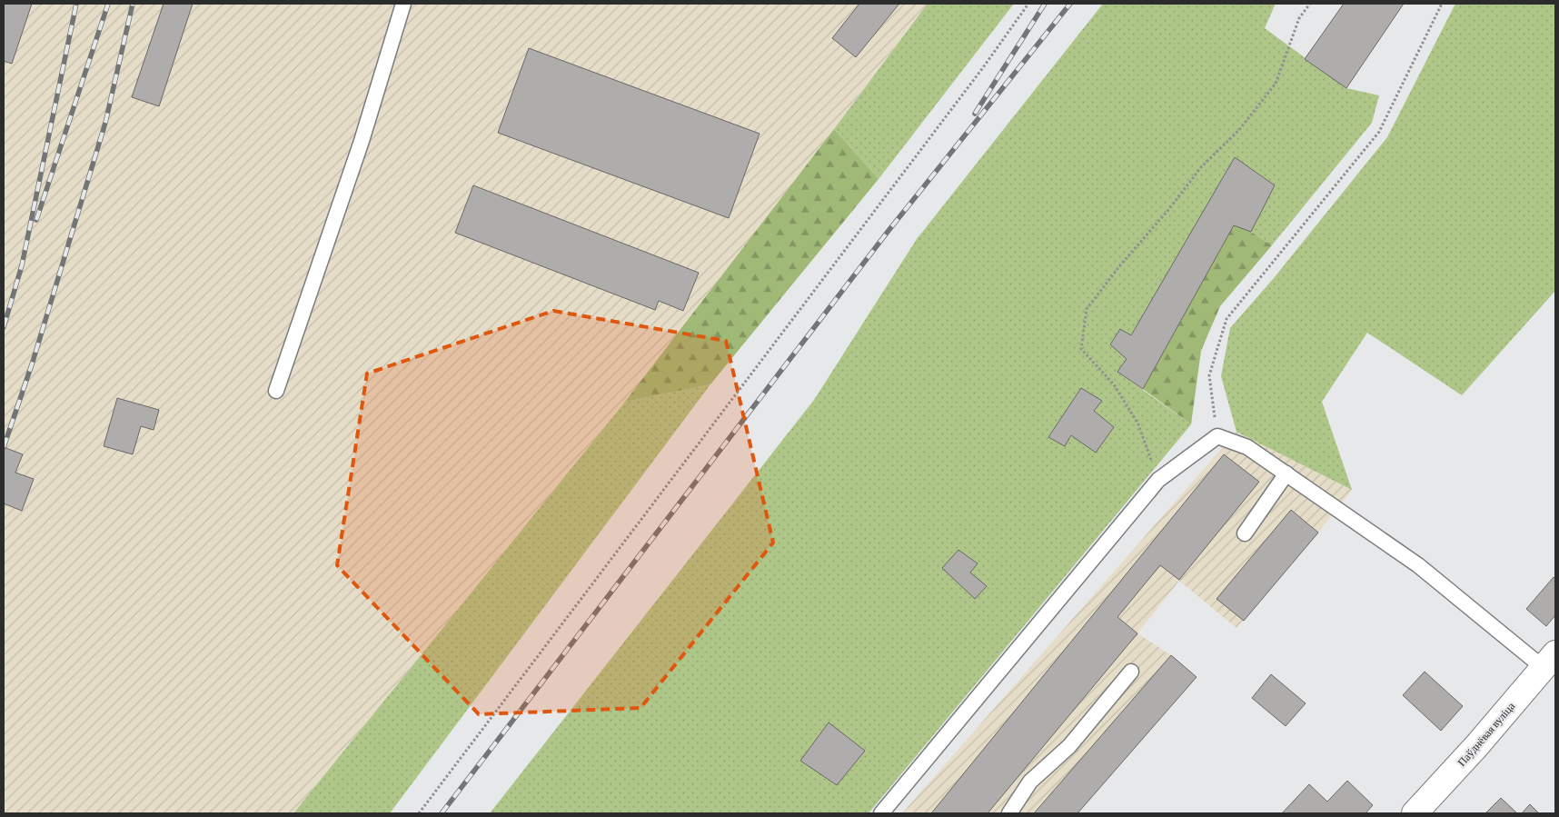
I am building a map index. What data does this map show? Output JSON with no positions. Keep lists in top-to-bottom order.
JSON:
{
  "streets": {
    "street": ["Паўднёвая вуліца"]
  }
}
